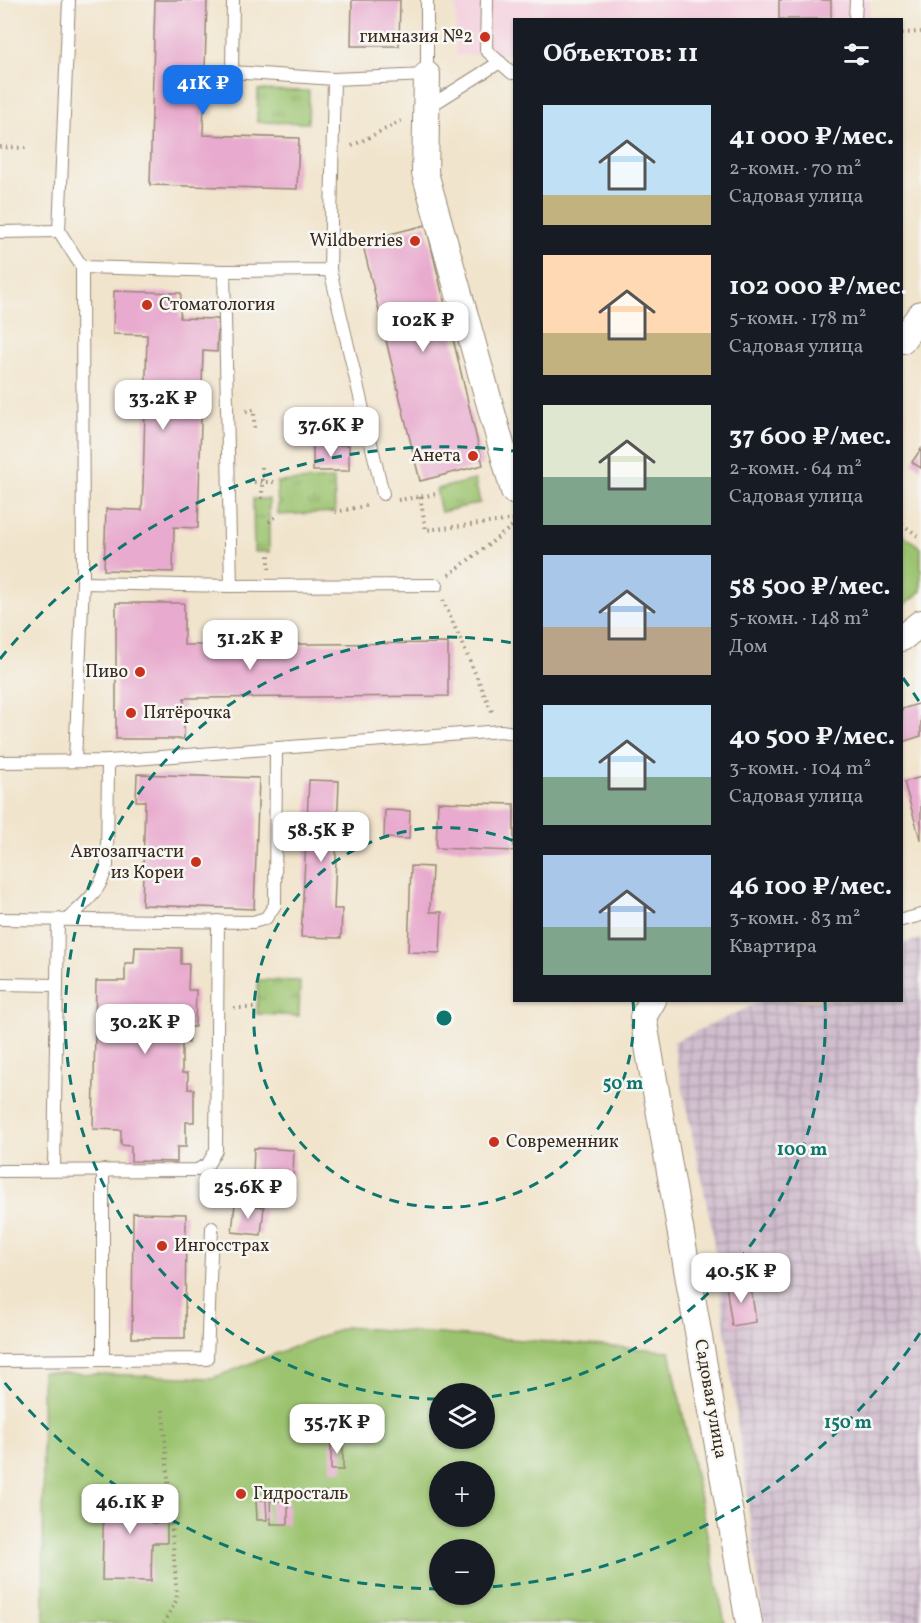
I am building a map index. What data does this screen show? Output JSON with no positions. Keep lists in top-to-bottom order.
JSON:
{
  "streets": {
    "street": ["Садовая улица"]
  },
  "places": [
    "гимназия №2",
    "Wildberries",
    "Стоматология",
    "Анета",
    "Пиво",
    "Пятёрочка",
    "Автозапчасти из Кореи",
    "Современник",
    "Ингосстрах",
    "Гидросталь"
  ],
  "page": {
    "heading": "Объектов: 11",
    "price": [
      "41K ₽",
      "102K ₽",
      "33.2K ₽",
      "37.6K ₽",
      "31.2K ₽",
      "58.5K ₽",
      "30.2K ₽",
      "25.6K ₽",
      "40.5K ₽",
      "35.7K ₽",
      "46.1K ₽"
    ],
    "list": [
      {
        "name": "41 000 ₽/мес.",
        "note": "2-комн. · 70 m² · Садовая улица"
      },
      {
        "name": "102 000 ₽/мес.",
        "note": "5-комн. · 178 m² · Садовая улица"
      },
      {
        "name": "37 600 ₽/мес.",
        "note": "2-комн. · 64 m² · Садовая улица"
      },
      {
        "name": "58 500 ₽/мес.",
        "note": "5-комн. · 148 m² · Дом"
      },
      {
        "name": "40 500 ₽/мес.",
        "note": "3-комн. · 104 m² · Садовая улица"
      },
      {
        "name": "46 100 ₽/мес.",
        "note": "3-комн. · 83 m² · Квартира"
      }
    ],
    "map_buttons": ["+", "−"]
  },
  "rings": ["50 m", "100 m", "150 m"]
}
